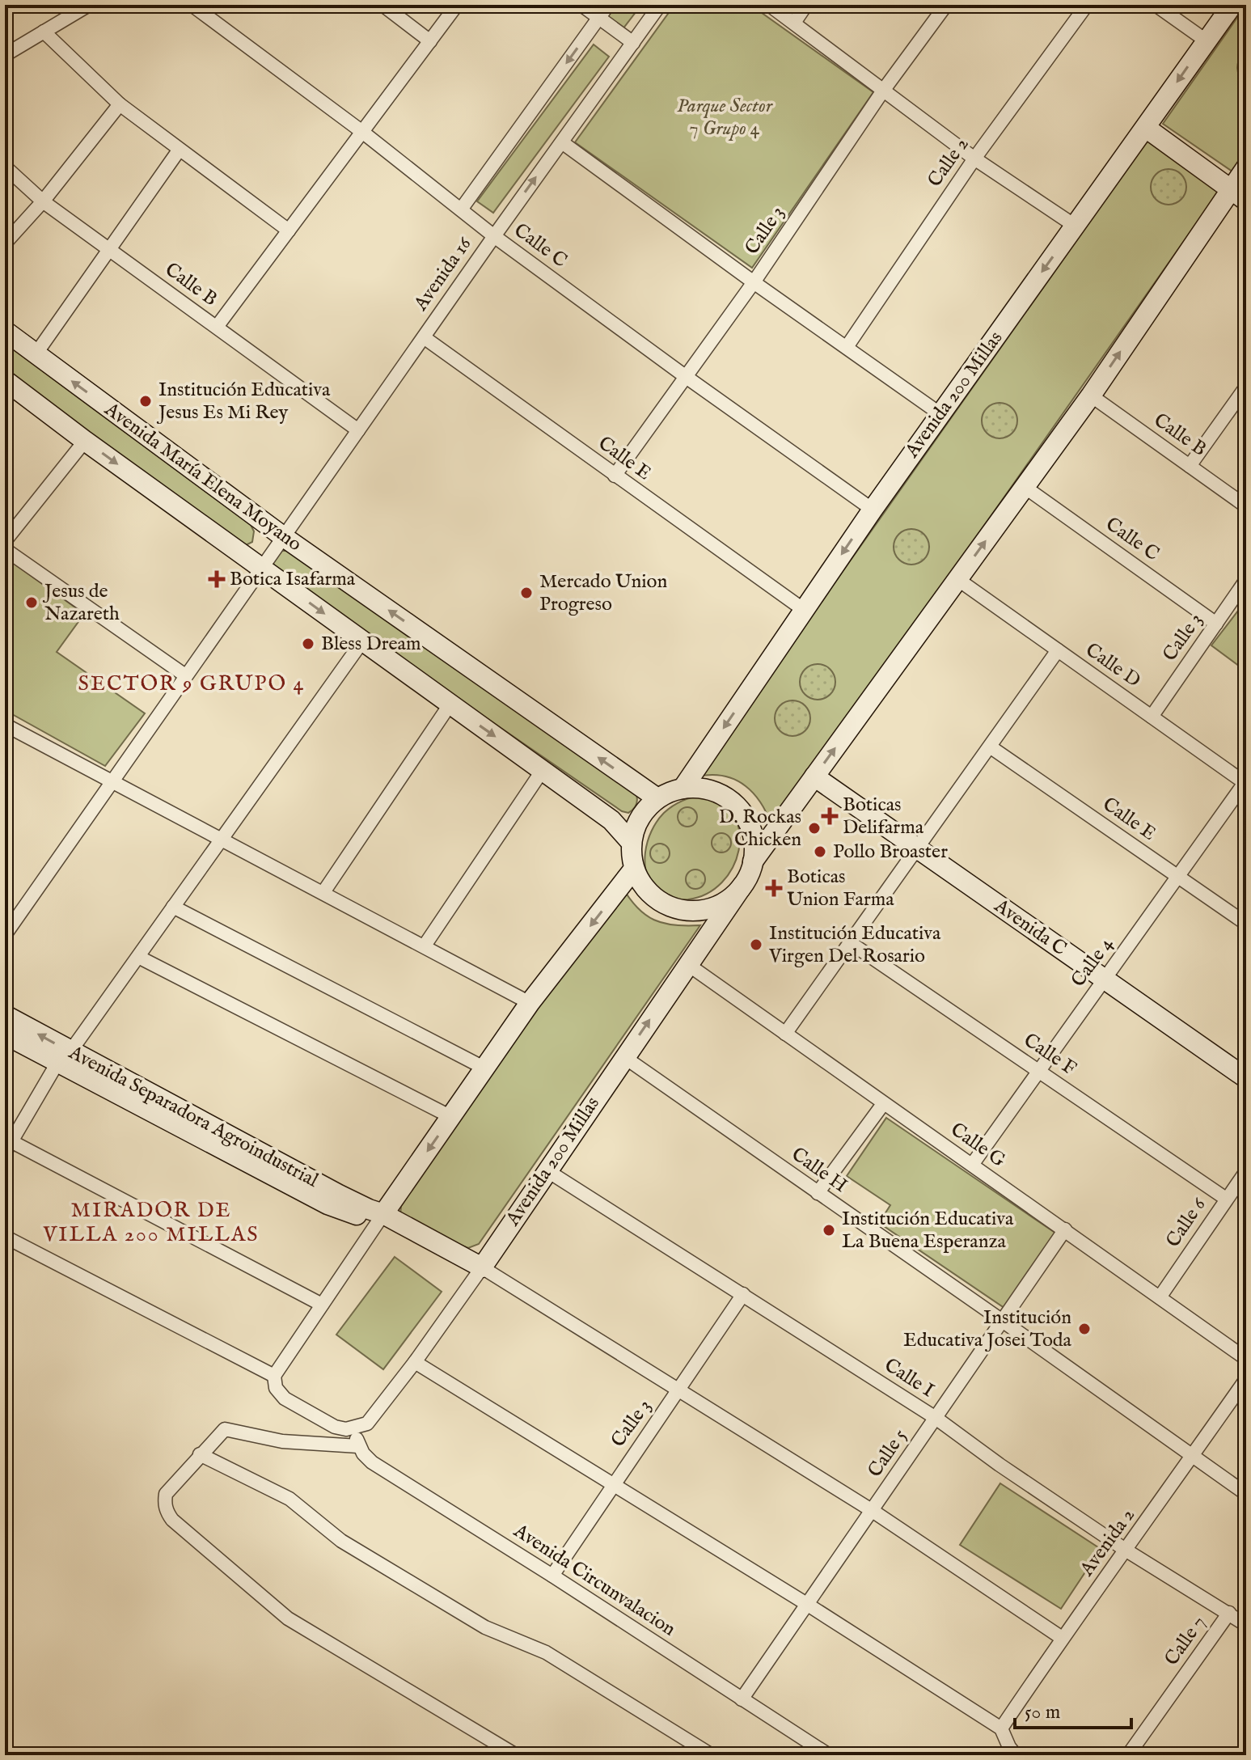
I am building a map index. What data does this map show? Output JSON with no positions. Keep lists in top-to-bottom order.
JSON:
{
  "streets": {
    "street": [
      "Calle 2",
      "Calle 3",
      "Calle C",
      "Avenida 16",
      "Calle B",
      "Avenida 200 Millas",
      "Calle E",
      "Avenida María Elena Moyano",
      "Calle D",
      "Avenida C",
      "Calle 4",
      "Calle F",
      "Avenida Separadora Agroindustrial",
      "Calle G",
      "Calle H",
      "Calle 6",
      "Calle I",
      "Calle 5",
      "Avenida 2",
      "Avenida Circunvalacion",
      "Calle 7"
    ]
  },
  "crossings": [
    ["Calle 3", "Calle C"],
    ["Calle 3", "Calle E"],
    ["Calle 3", "Calle D"],
    ["Calle 3", "Calle I"],
    ["Calle 3", "Avenida Circunvalacion"],
    ["Calle C", "Avenida 16"],
    ["Calle C", "Avenida 200 Millas"],
    ["Avenida 16", "Calle B"],
    ["Avenida 16", "Calle E"],
    ["Avenida 16", "Avenida María Elena Moyano"],
    ["Avenida 200 Millas", "Calle E"],
    ["Avenida 200 Millas", "Avenida María Elena Moyano"],
    ["Avenida 200 Millas", "Avenida Separadora Agroindustrial"],
    ["Avenida 200 Millas", "Calle G"],
    ["Avenida 200 Millas", "Calle H"],
    ["Avenida 200 Millas", "Calle I"],
    ["Calle E", "Calle 4"],
    ["Calle D", "Calle 4"],
    ["Avenida C", "Calle 4"],
    ["Calle 4", "Calle F"],
    ["Calle 4", "Calle G"],
    ["Calle F", "Calle 6"],
    ["Calle G", "Calle 6"],
    ["Calle G", "Calle 5"],
    ["Calle H", "Calle 5"],
    ["Calle H", "Avenida 2"],
    ["Calle I", "Calle 5"],
    ["Calle I", "Avenida 2"],
    ["Calle I", "Calle 7"],
    ["Calle 5", "Avenida Circunvalacion"]
  ],
  "districts": ["SECTOR 9 GRUPO 4", "MIRADOR DE VILLA 200 MILLAS"],
  "parks": ["Parque Sector 7 Grupo 4"],
  "places": {
    "other": [
      "Institución Educativa Jesus Es Mi Rey",
      "Mercado Union Progreso",
      "Jesus de Nazareth",
      "Bless Dream",
      "D. Rockas Chicken",
      "Pollo Broaster",
      "Institución Educativa Virgen Del Rosario",
      "Institución Educativa La Buena Esperanza",
      "Institución Educativa Josei Toda"
    ],
    "health": ["Botica Isafarma", "Boticas Delifarma", "Boticas Union Farma"]
  },
  "scale_bar": "50 m"
}
